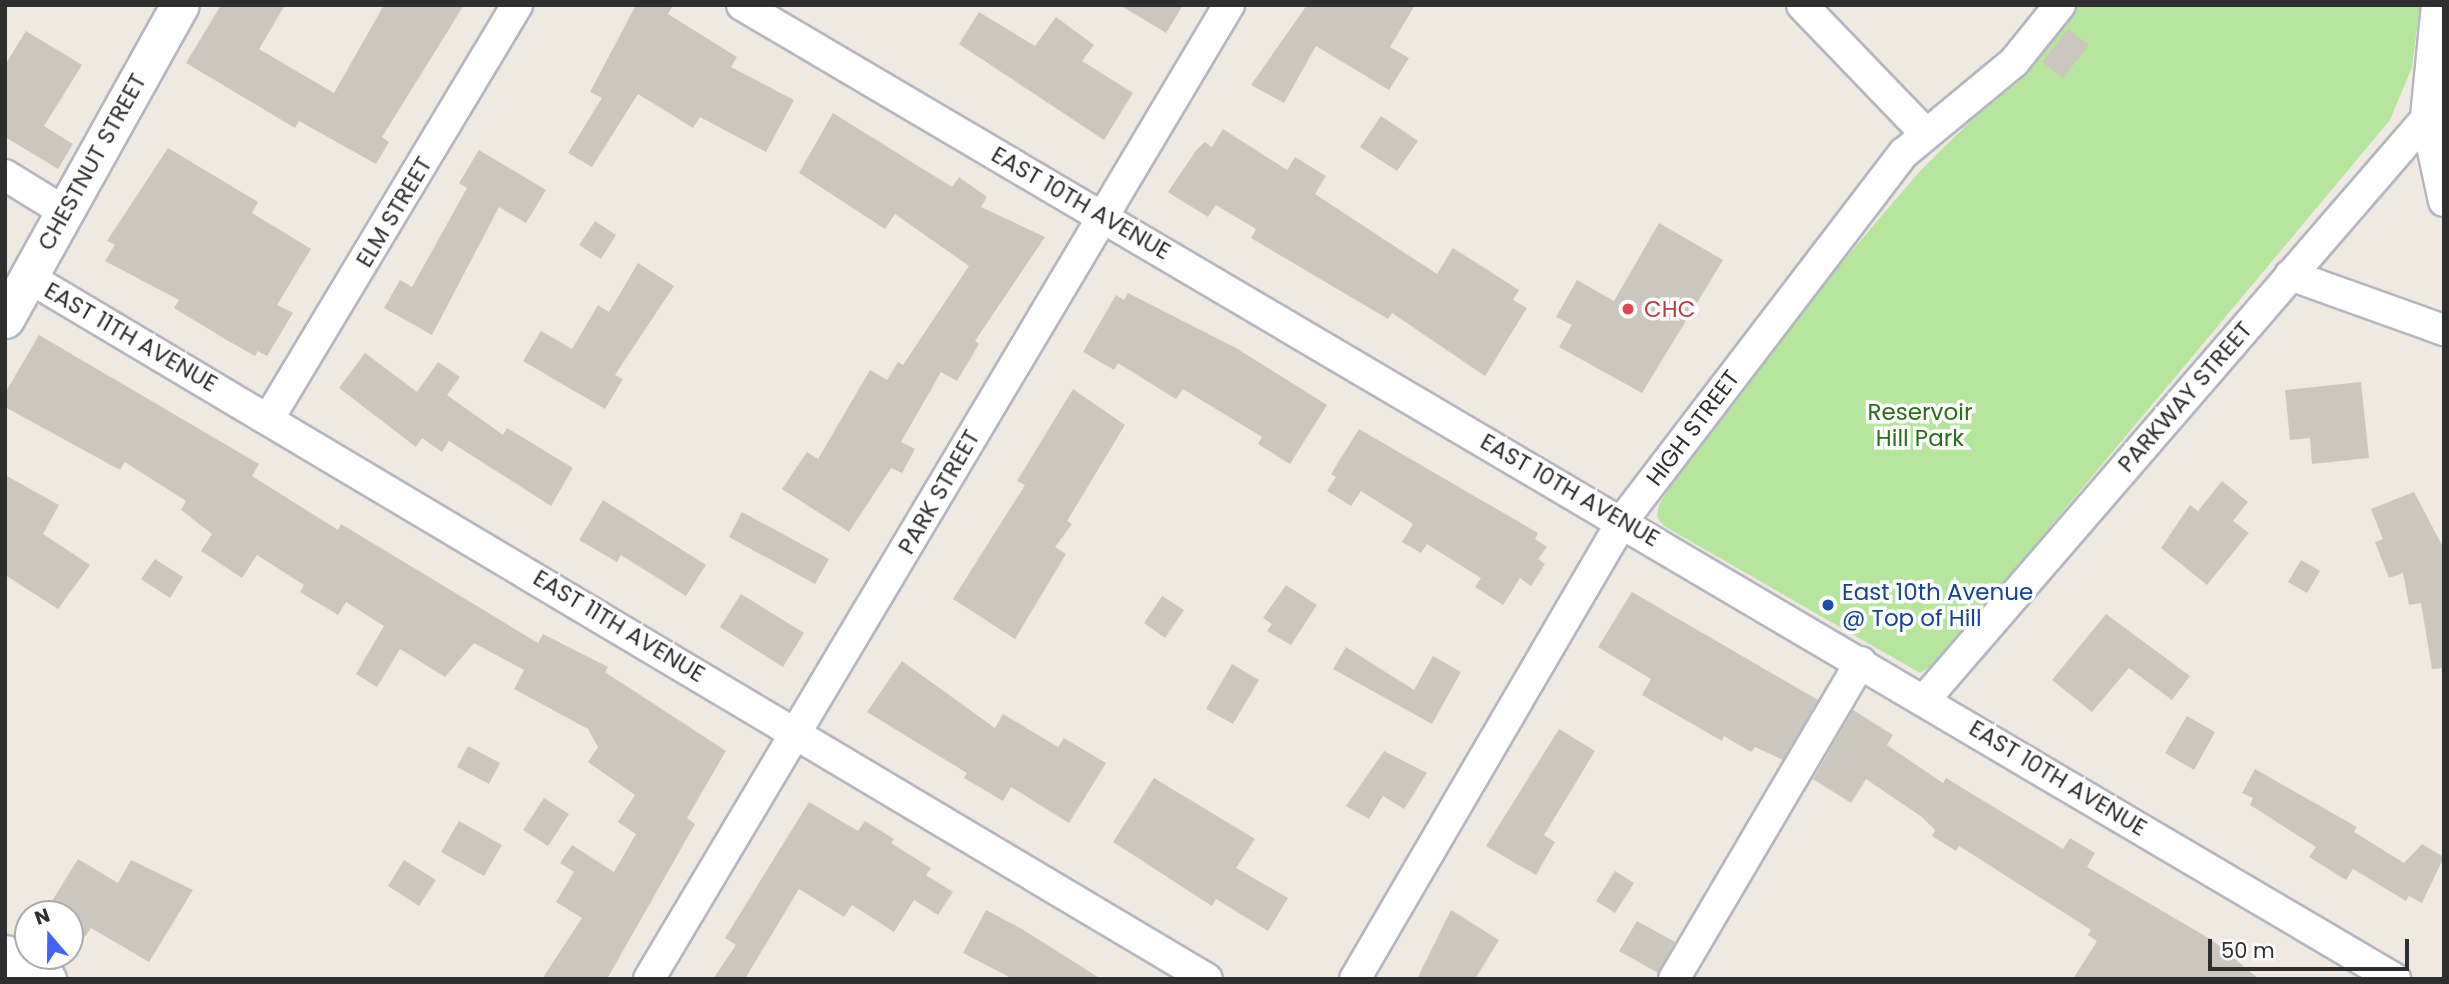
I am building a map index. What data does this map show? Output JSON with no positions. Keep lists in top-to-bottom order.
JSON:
{
  "streets": {
    "street": [
      "CHESTNUT STREET",
      "EAST 10TH AVENUE",
      "ELM STREET",
      "EAST 11TH AVENUE",
      "PARKWAY STREET",
      "HIGH STREET",
      "PARK STREET"
    ]
  },
  "crossings": [
    ["CHESTNUT STREET", "EAST 11TH AVENUE"],
    ["EAST 10TH AVENUE", "PARKWAY STREET"],
    ["EAST 10TH AVENUE", "HIGH STREET"],
    ["EAST 10TH AVENUE", "PARK STREET"],
    ["ELM STREET", "EAST 11TH AVENUE"],
    ["EAST 11TH AVENUE", "PARK STREET"]
  ],
  "parks": ["Reservoir Hill Park"],
  "places": ["CHC", "East 10th Avenue @ Top of Hill"],
  "scale_bar": "50 m",
  "north": "top"
}
